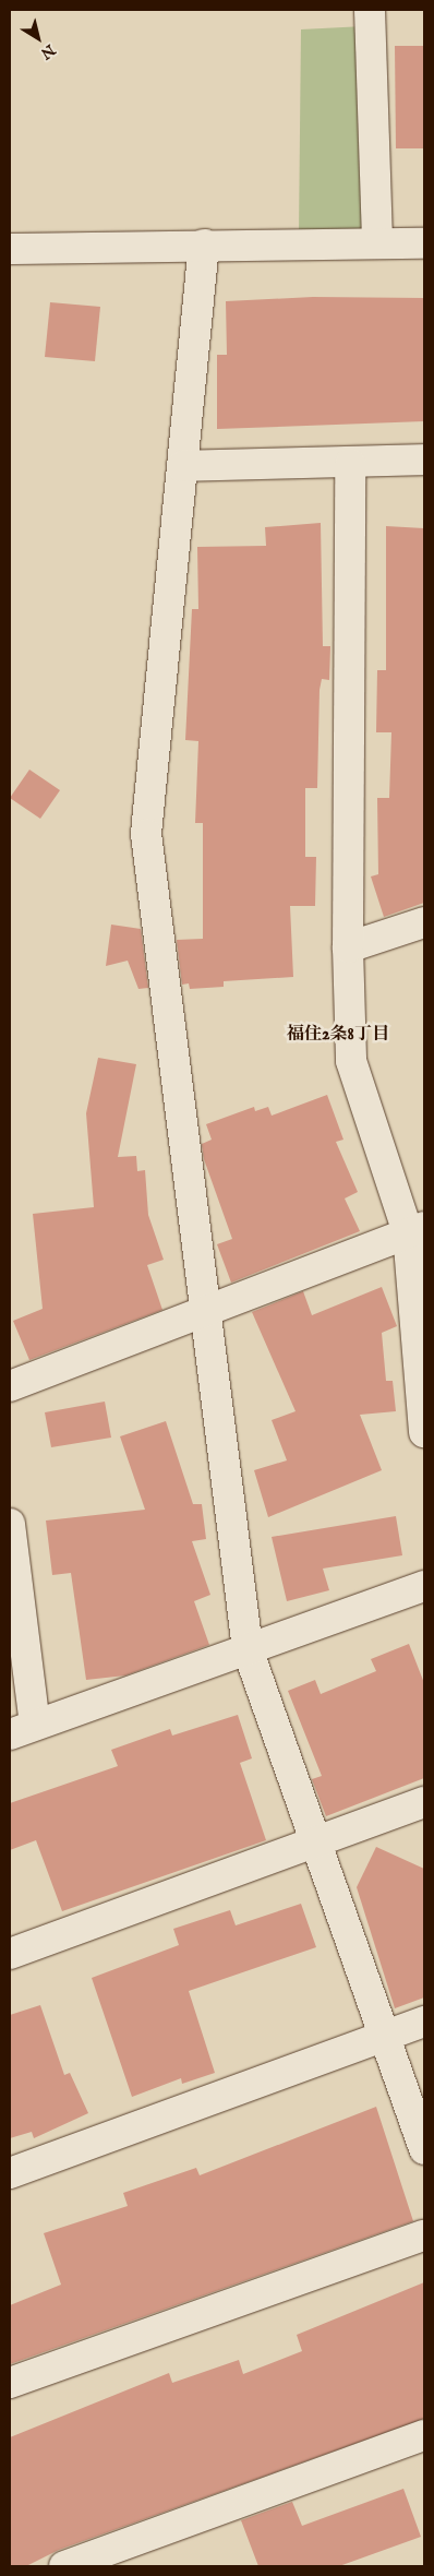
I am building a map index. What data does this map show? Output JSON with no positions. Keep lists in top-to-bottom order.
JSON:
{
  "districts": ["福住2条8丁目"],
  "north": "bottom right"
}
